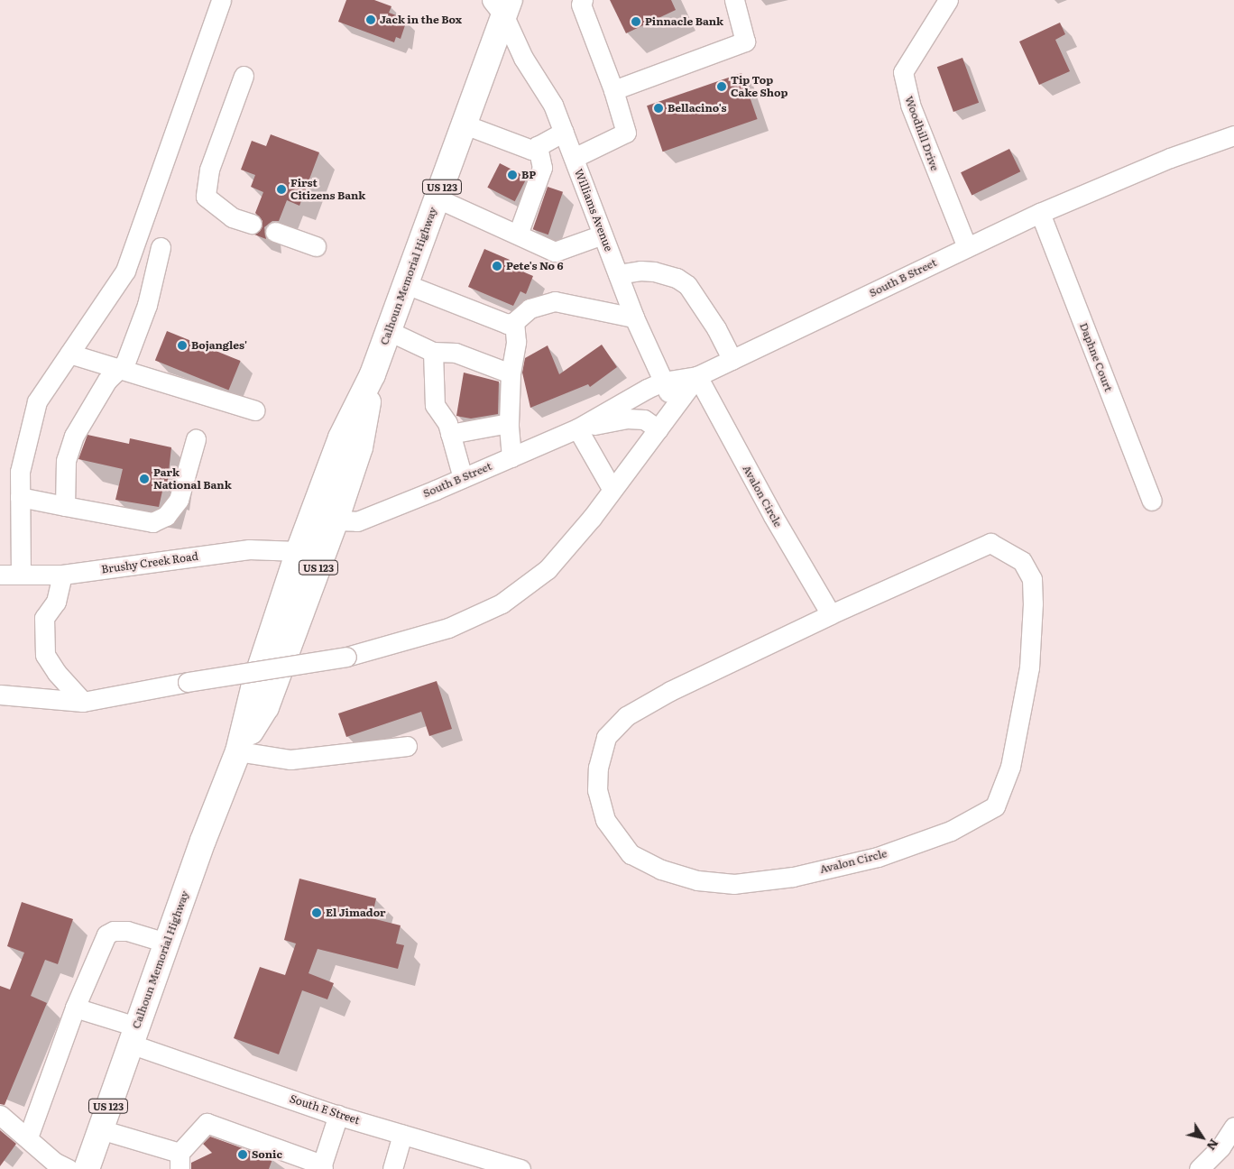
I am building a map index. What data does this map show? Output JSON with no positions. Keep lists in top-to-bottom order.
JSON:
{
  "streets": {
    "highway": ["US 123", "Calhoun Memorial Highway"],
    "street": [
      "Woodhill Drive",
      "Williams Avenue",
      "South B Street",
      "Daphne Court",
      "Avalon Circle",
      "Brushy Creek Road",
      "South E Street"
    ]
  },
  "crossings": [
    ["Woodhill Drive", "South B Street"],
    ["Williams Avenue", "Calhoun Memorial Highway"],
    ["Williams Avenue", "South B Street"],
    ["Calhoun Memorial Highway", "South B Street"],
    ["Calhoun Memorial Highway", "Brushy Creek Road"],
    ["Calhoun Memorial Highway", "South E Street"],
    ["South B Street", "Daphne Court"],
    ["South B Street", "Avalon Circle"]
  ],
  "places": [
    "Jack in the Box",
    "Pinnacle Bank",
    "Tip Top Cake Shop",
    "Bellacino's",
    "BP",
    "First Citizens Bank",
    "Pete's No 6",
    "Bojangles'",
    "Park National Bank",
    "El Jimador",
    "Sonic"
  ],
  "north": "bottom right"
}
